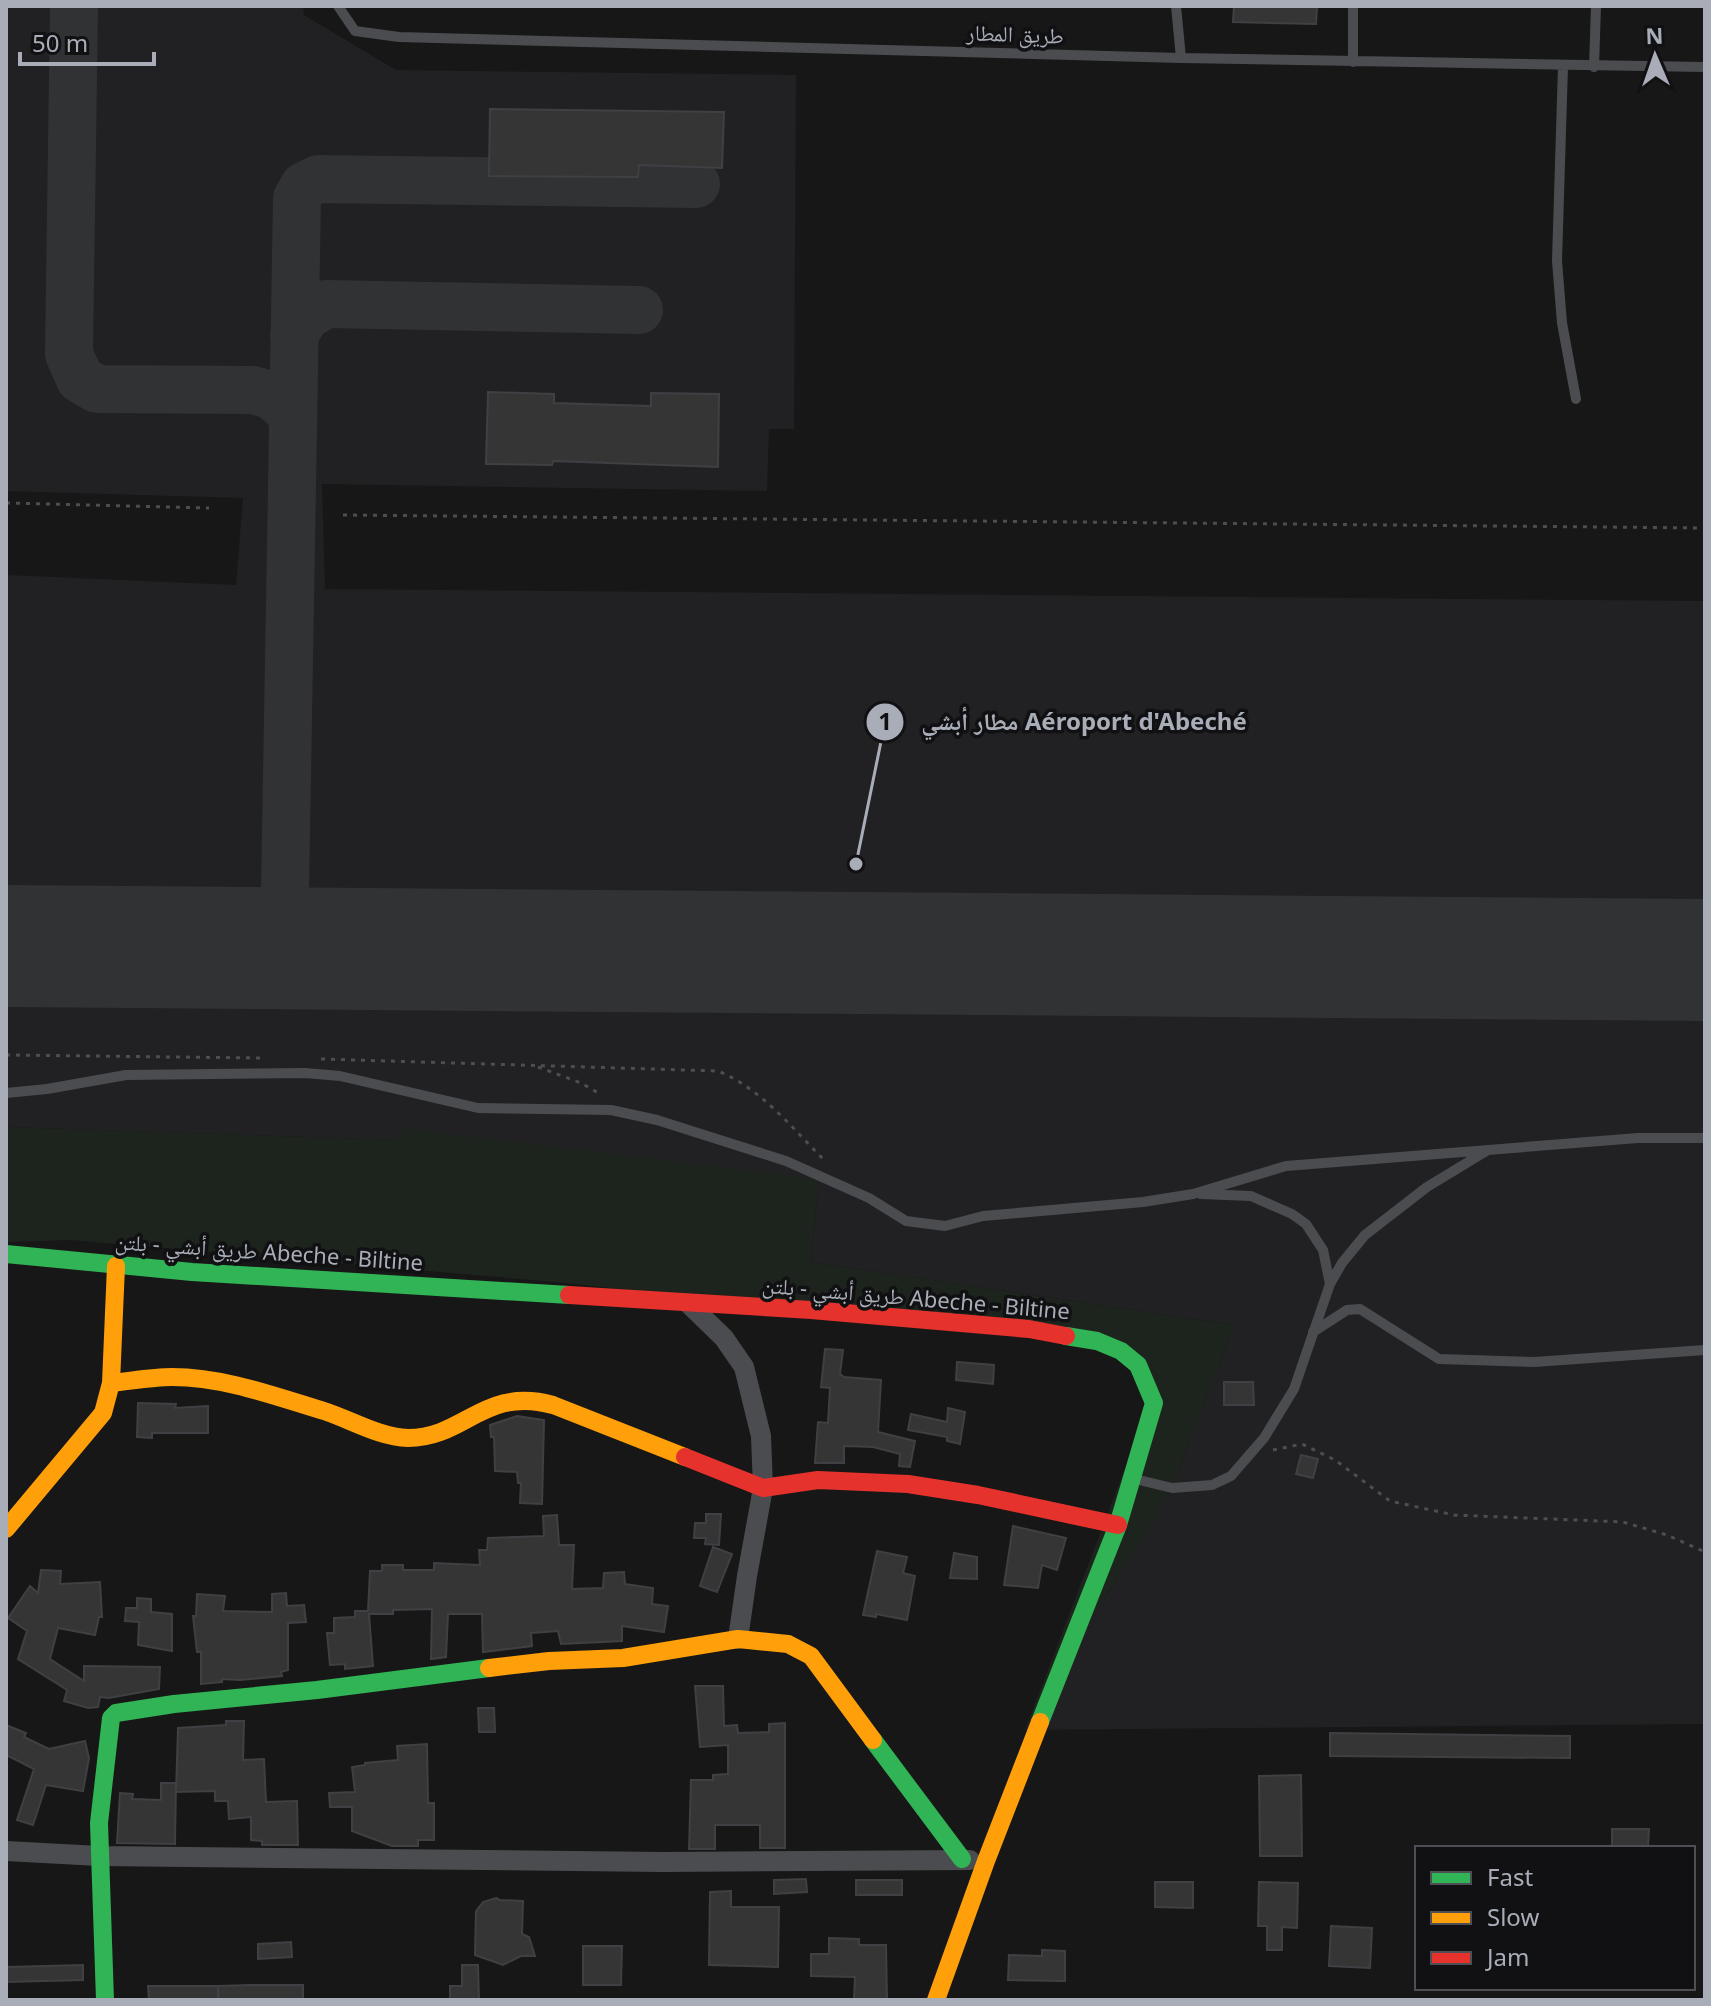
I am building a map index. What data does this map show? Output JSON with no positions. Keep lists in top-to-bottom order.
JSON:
{
  "streets": {
    "street": ["طريق أبشي - بلتن Abeche - Biltine"],
    "lane": ["طريق المطار"]
  },
  "places": ["مطار أبشي Aéroport d'Abeché"],
  "legend": ["Fast", "Slow", "Jam"],
  "scale_bar": "50 m",
  "north": "top"
}
